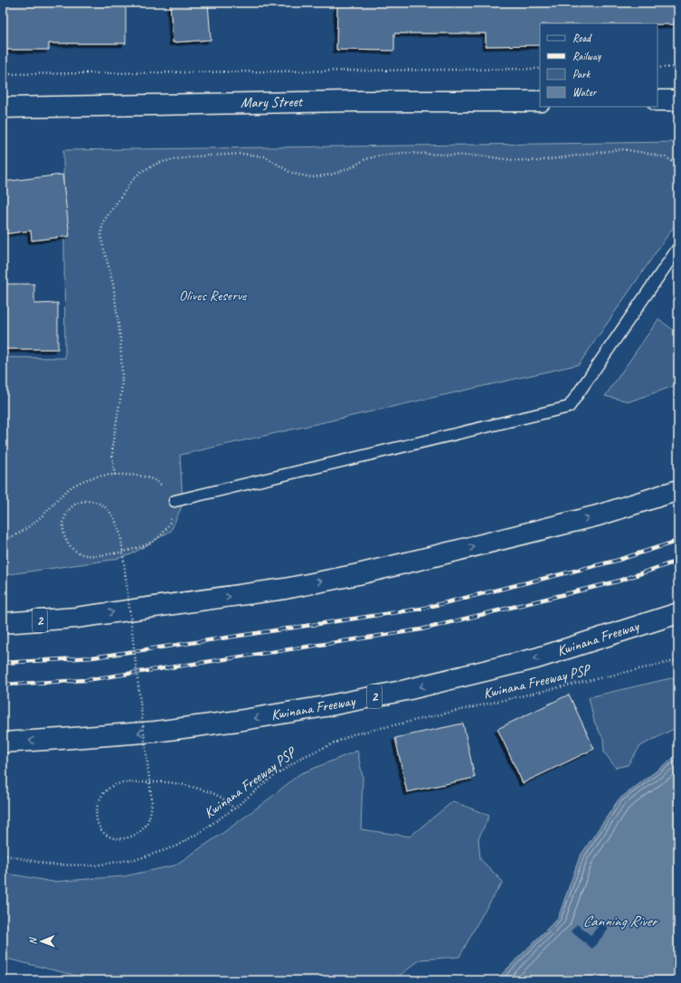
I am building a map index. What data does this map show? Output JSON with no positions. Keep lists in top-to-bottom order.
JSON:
{
  "streets": {
    "main road": ["Mary Street", "2", "Kwinana Freeway"],
    "path": ["Kwinana Freeway PSP"]
  },
  "water": ["Canning River"],
  "parks": ["Olives Reserve"],
  "legend": [
    "Road",
    "Railway",
    "Park",
    "Water"
  ],
  "north": "left"
}
